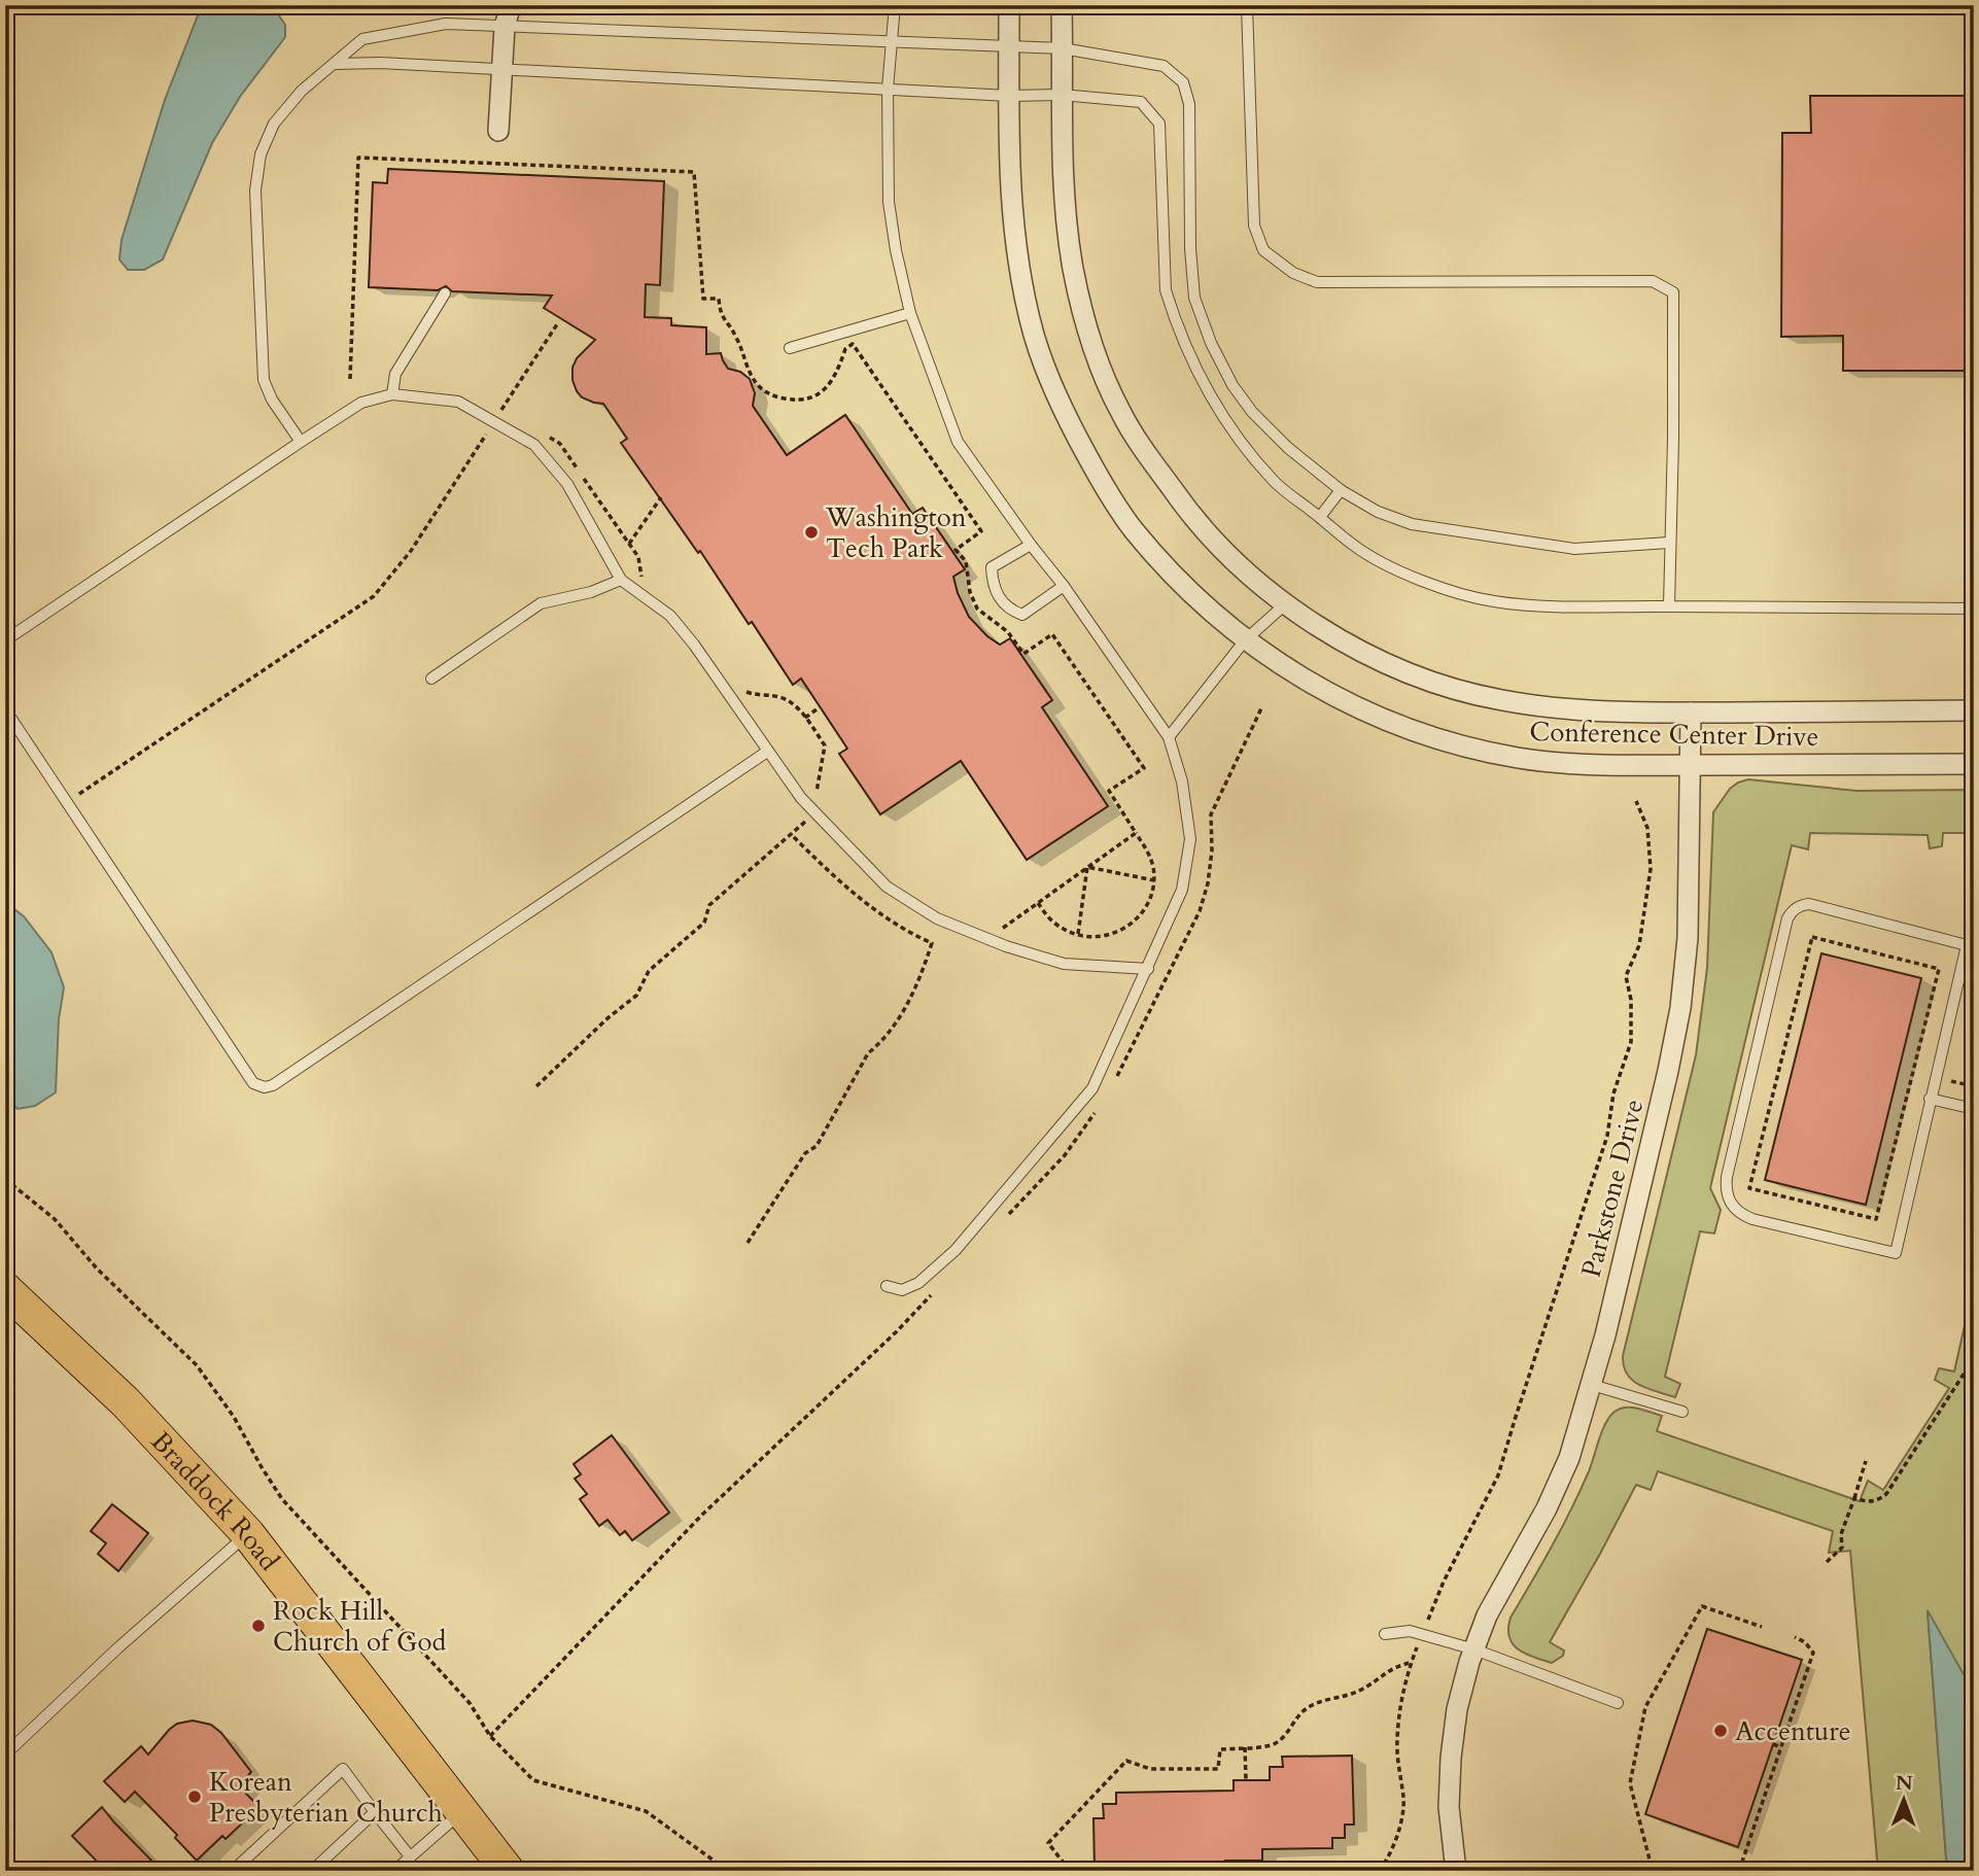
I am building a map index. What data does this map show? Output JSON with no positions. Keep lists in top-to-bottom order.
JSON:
{
  "streets": {
    "main road": ["Braddock Road"],
    "street": ["Conference Center Drive", "Parkstone Drive"]
  },
  "crossings": [
    ["Conference Center Drive", "Parkstone Drive"]
  ],
  "places": [
    "Washington Tech Park",
    "Rock Hill Church of God",
    "Accenture",
    "Korean Presbyterian Church"
  ],
  "north": "top"
}
